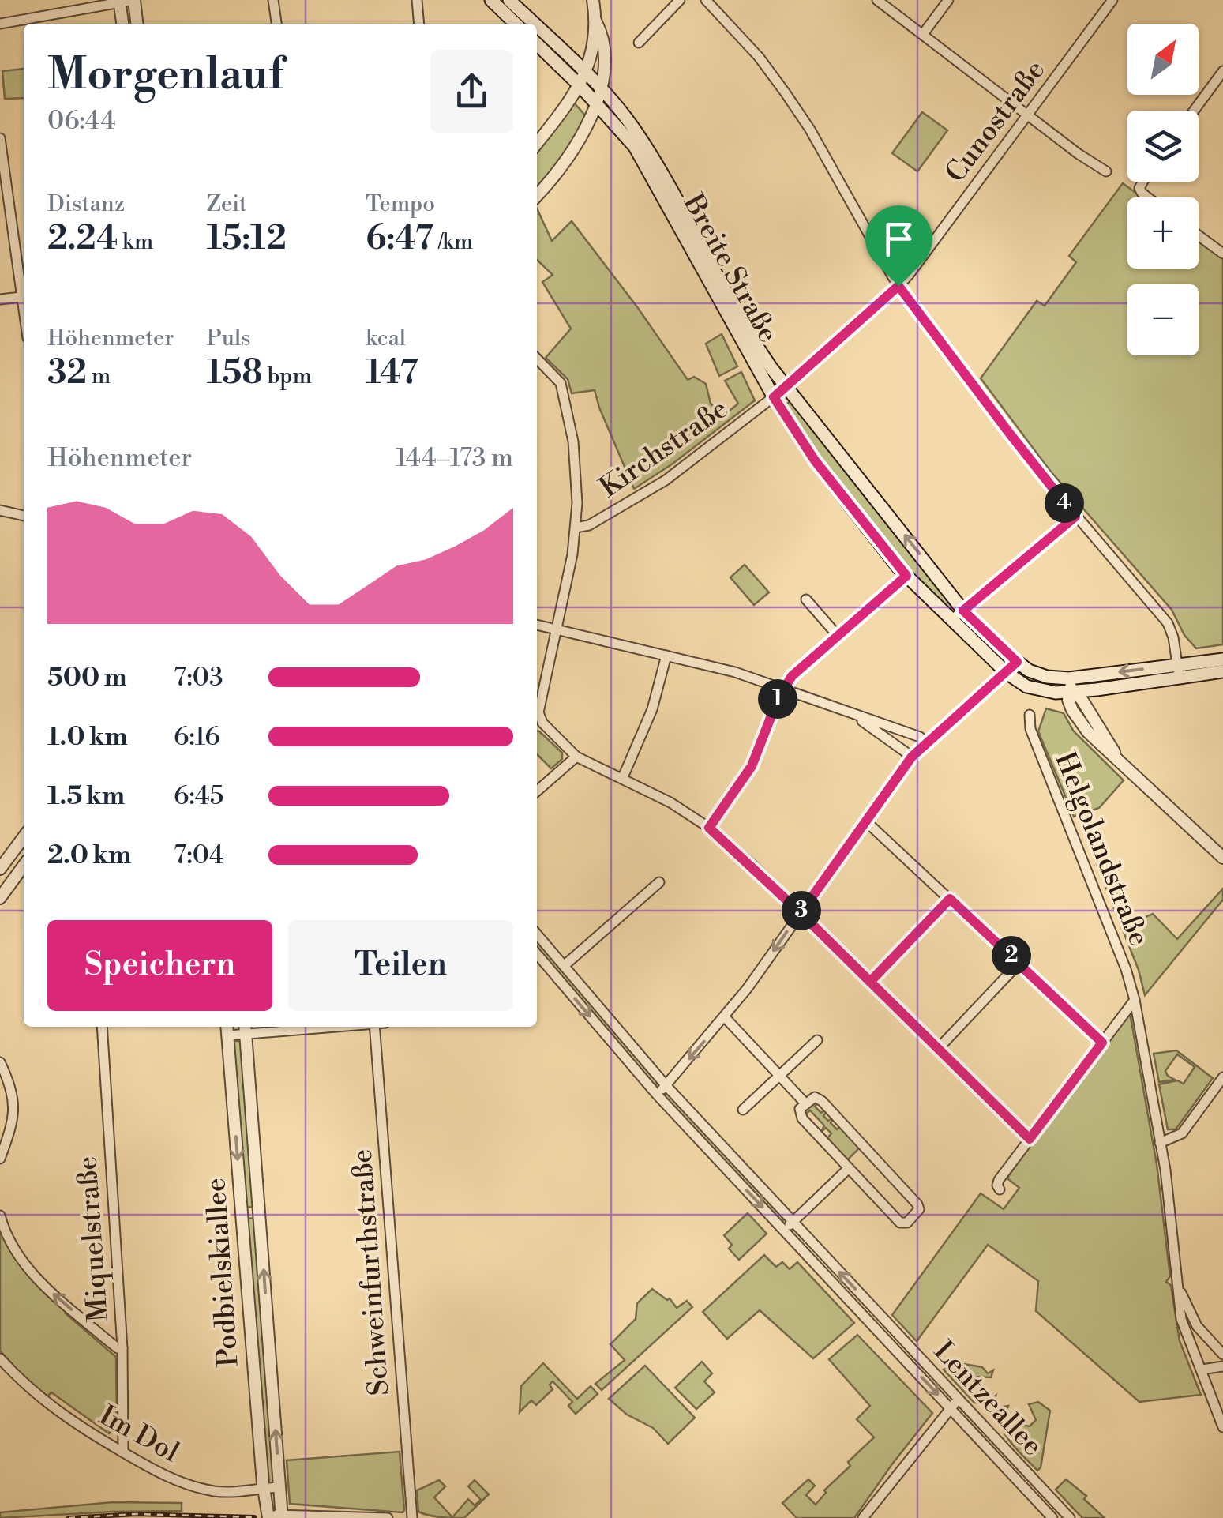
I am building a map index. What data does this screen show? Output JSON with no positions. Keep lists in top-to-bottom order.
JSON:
{
  "streets": {
    "main road": ["Breite Straße"],
    "street": [
      "Cunostraße",
      "Kirchstraße",
      "Helgolandstraße",
      "Miquelstraße",
      "Podbielskiallee",
      "Schweinfurthstraße",
      "Lentzeallee",
      "Im Dol"
    ]
  },
  "crossings": [
    ["Cunostraße", "Breite Straße"],
    ["Cunostraße", "Kirchstraße"],
    ["Breite Straße", "Kirchstraße"],
    ["Miquelstraße", "Im Dol"],
    ["Podbielskiallee", "Im Dol"]
  ],
  "north": "top right",
  "page": {
    "map_buttons": ["+", "−"],
    "heading": ["Morgenlauf", "06:44"],
    "stats": [
      ["Distanz", "2.24 km"],
      ["Zeit", "15:12"],
      ["Tempo", "6:47 /km"],
      ["Höhenmeter", "32 m"],
      ["Puls", "158 bpm"],
      ["kcal", "147"]
    ],
    "chart": ["Höhenmeter", "144–173 m"],
    "pins": [
      "4",
      "1",
      "3",
      "2"
    ],
    "list": [
      {
        "name": "500 m",
        "note": "7:03"
      },
      {
        "name": "1.0 km",
        "note": "6:16"
      },
      {
        "name": "1.5 km",
        "note": "6:45"
      },
      {
        "name": "2.0 km",
        "note": "7:04"
      }
    ],
    "buttons": ["Speichern", "Teilen"]
  }
}
